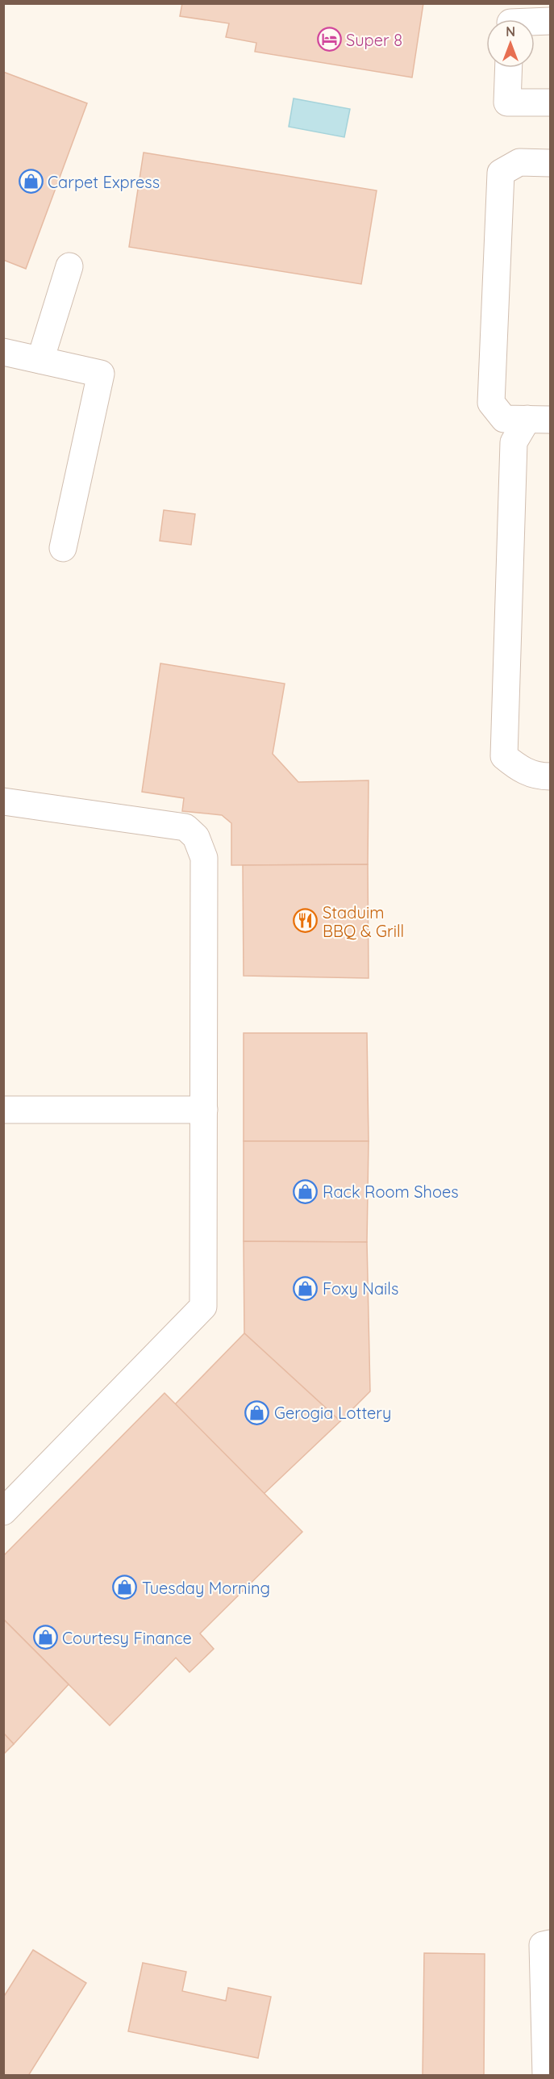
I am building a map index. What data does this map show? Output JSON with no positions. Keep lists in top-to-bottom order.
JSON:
{
  "places": {
    "hotel": ["Super 8"],
    "shop": [
      "Carpet Express",
      "Rack Room Shoes",
      "Foxy Nails",
      "Gerogia Lottery",
      "Tuesday Morning",
      "Courtesy Finance"
    ],
    "restaurant": ["Staduim BBQ & Grill"]
  },
  "north": "top"
}
